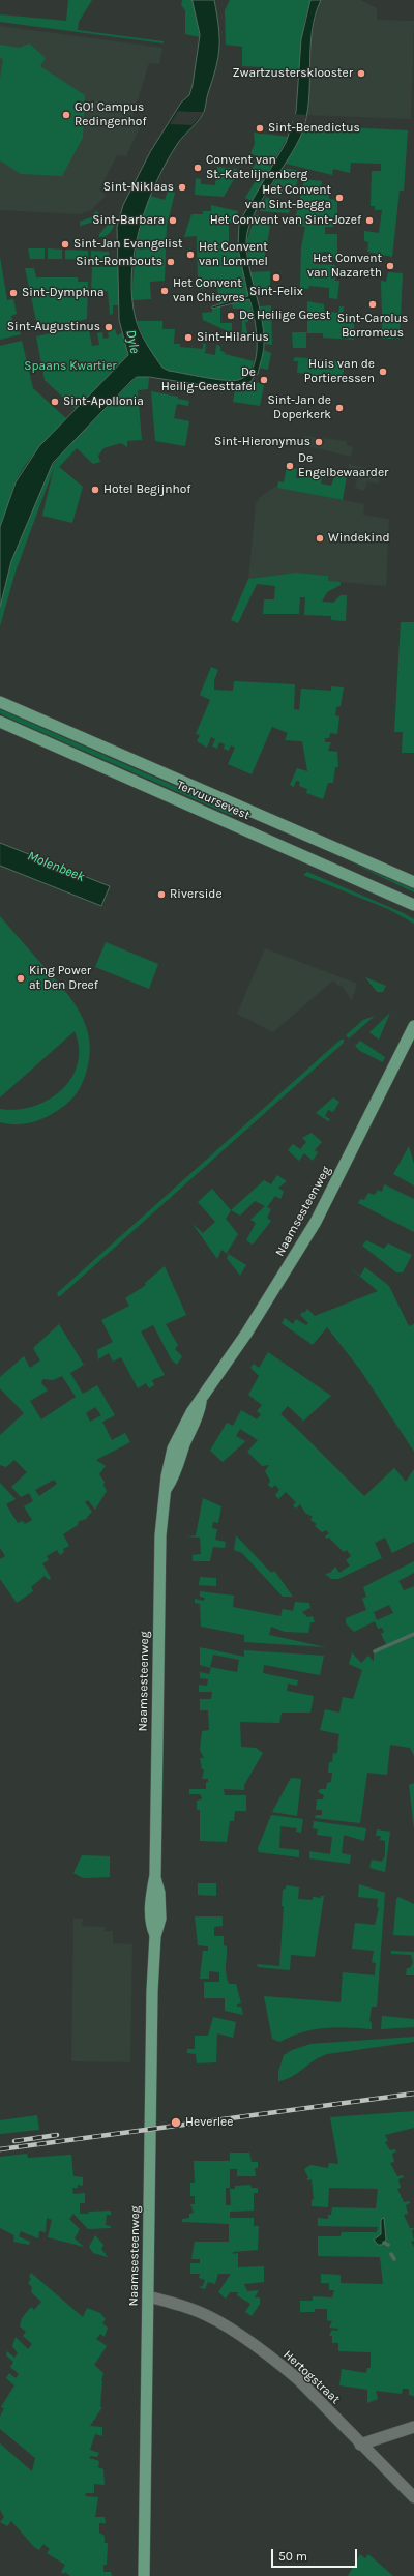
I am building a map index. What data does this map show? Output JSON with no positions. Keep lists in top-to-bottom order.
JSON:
{
  "streets": {
    "main road": ["Tervuursevest", "Naamsesteenweg"],
    "street": ["Hertogstraat"]
  },
  "crossings": [
    ["Naamsesteenweg", "Hertogstraat"]
  ],
  "water": ["Dyle", "Molenbeek"],
  "parks": ["Spaans Kwartier"],
  "places": [
    "Zwartzustersklooster",
    "GO! Campus Redingenhof",
    "Sint-Benedictus",
    "Convent van St.-Katelijnenberg",
    "Sint-Niklaas",
    "Het Convent van Sint-Begga",
    "Sint-Barbara",
    "Het Convent van Sint-Jozef",
    "Sint-Jan Evangelist",
    "Het Convent van Lommel",
    "Sint-Rombouts",
    "Het Convent van Nazareth",
    "Sint-Felix",
    "Het Convent van Chievres",
    "Sint-Dymphna",
    "Sint-Carolus Borromeus",
    "De Heilige Geest",
    "Sint-Augustinus",
    "Sint-Hilarius",
    "Huis van de Portieressen",
    "De Heilig-Geesttafel",
    "Sint-Apollonia",
    "Sint-Jan de Doperkerk",
    "Sint-Hieronymus",
    "De Engelbewaarder",
    "Hotel Begijnhof",
    "Windekind",
    "Riverside",
    "King Power at Den Dreef",
    "Heverlee"
  ],
  "scale_bar": "50 m"
}
